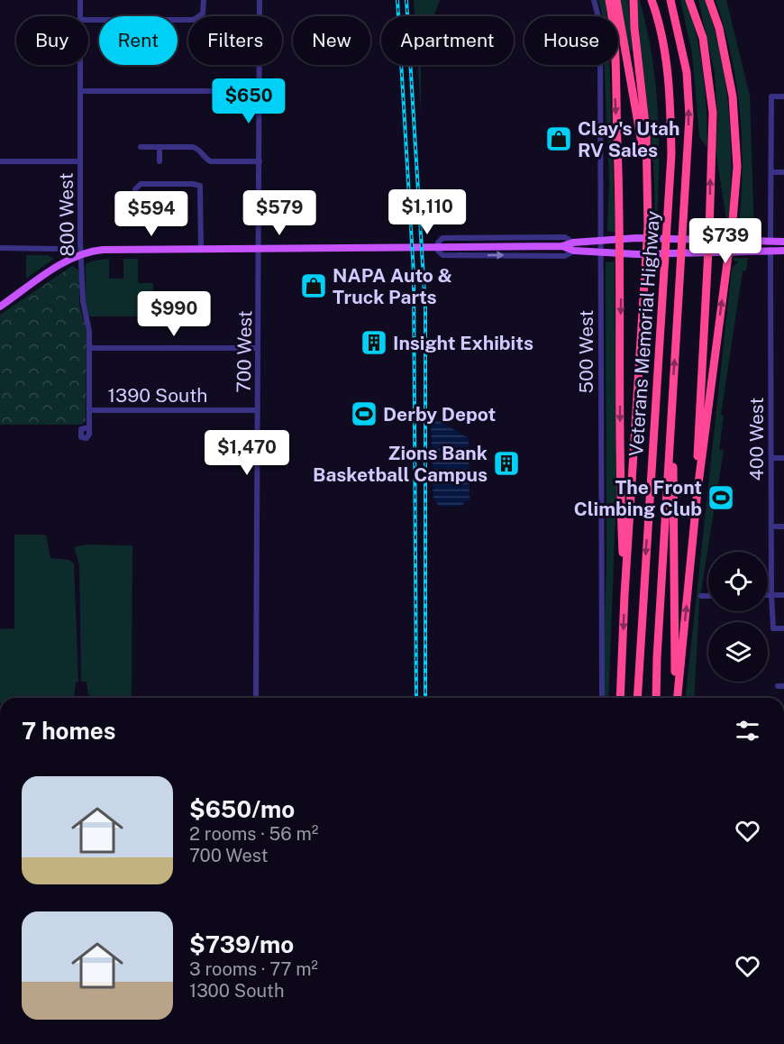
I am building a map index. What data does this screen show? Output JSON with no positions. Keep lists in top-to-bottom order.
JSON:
{
  "streets": {
    "highway": ["Veterans Memorial Highway"],
    "street": [
      "800 West",
      "700 West",
      "500 West",
      "1390 South",
      "400 West"
    ]
  },
  "crossings": [
    ["800 West", "1390 South"],
    ["700 West", "1390 South"]
  ],
  "places": {
    "shop": ["Clay's Utah RV Sales", "NAPA Auto & Truck Parts"],
    "building": ["Insight Exhibits", "Zions Bank Basketball Campus"],
    "sports": ["Derby Depot", "The Front Climbing Club"]
  },
  "page": {
    "chip": [
      "Buy",
      "Rent",
      "Filters",
      "New",
      "Apartment",
      "House"
    ],
    "price": [
      "$650",
      "$1,110",
      "$579",
      "$594",
      "$739",
      "$990",
      "$1,470"
    ],
    "heading": "7 homes",
    "list": [
      {
        "name": "$650/mo",
        "note": "2 rooms · 56 m² · 700 West"
      },
      {
        "name": "$739/mo",
        "note": "3 rooms · 77 m² · 1300 South"
      }
    ]
  }
}
